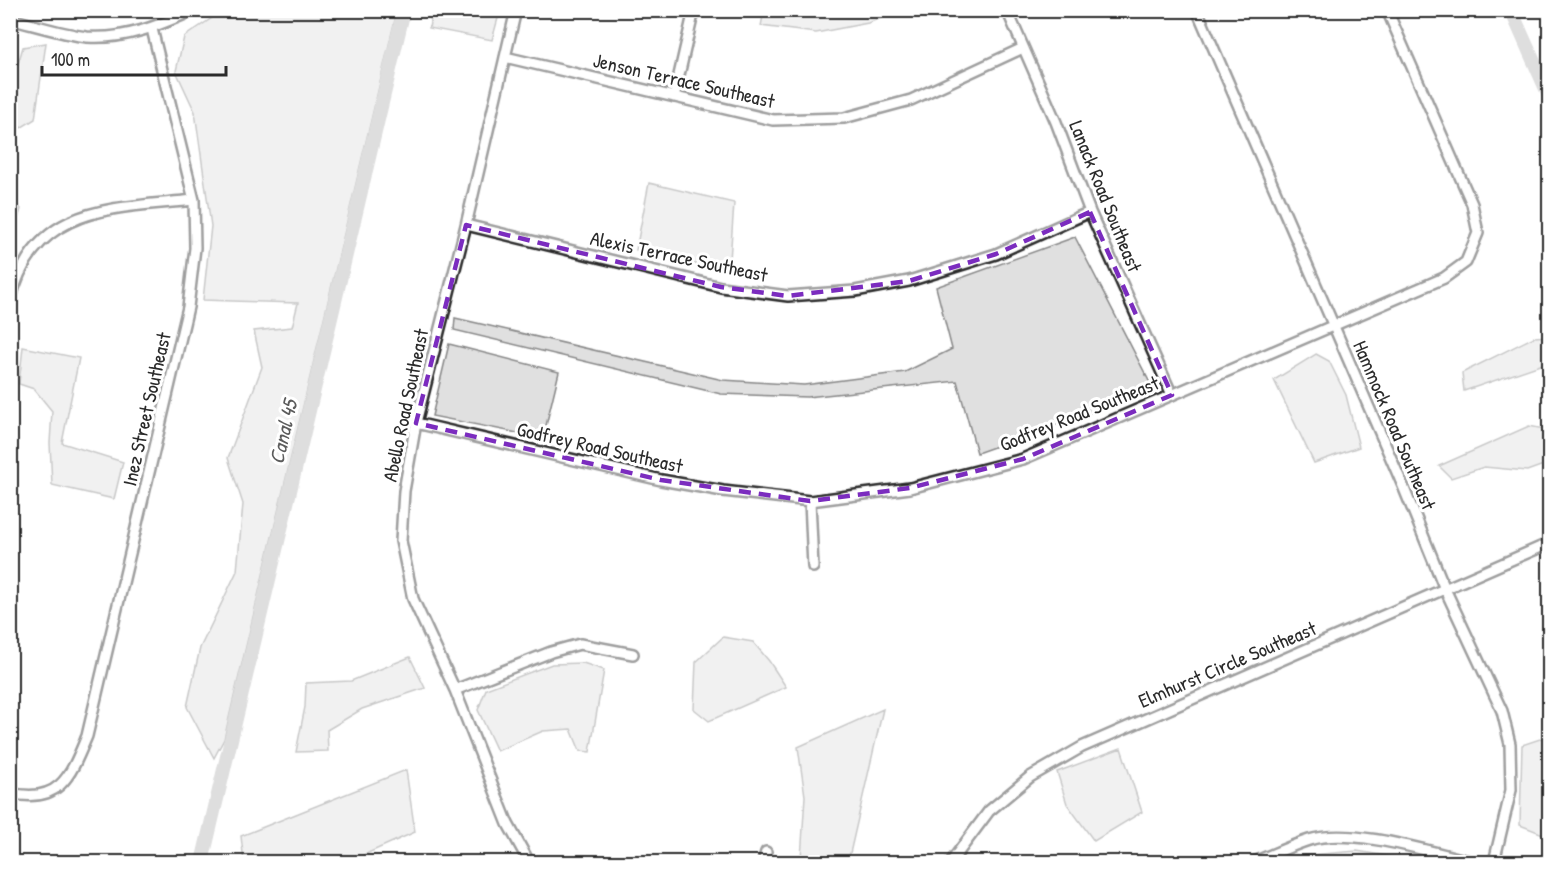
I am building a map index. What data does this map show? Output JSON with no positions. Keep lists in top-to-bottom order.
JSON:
{
  "streets": {
    "street": [
      "Jenson Terrace Southeast",
      "Lanack Road Southeast",
      "Alexis Terrace Southeast",
      "Abello Road Southeast",
      "Inez Street Southeast",
      "Godfrey Road Southeast",
      "Hammock Road Southeast",
      "Elmhurst Circle Southeast"
    ]
  },
  "crossings": [
    ["Jenson Terrace Southeast", "Lanack Road Southeast"],
    ["Jenson Terrace Southeast", "Abello Road Southeast"],
    ["Lanack Road Southeast", "Alexis Terrace Southeast"],
    ["Lanack Road Southeast", "Godfrey Road Southeast"],
    ["Alexis Terrace Southeast", "Abello Road Southeast"],
    ["Abello Road Southeast", "Godfrey Road Southeast"],
    ["Godfrey Road Southeast", "Hammock Road Southeast"],
    ["Hammock Road Southeast", "Elmhurst Circle Southeast"]
  ],
  "water": ["Canal 45"],
  "scale_bar": "100 m"
}
